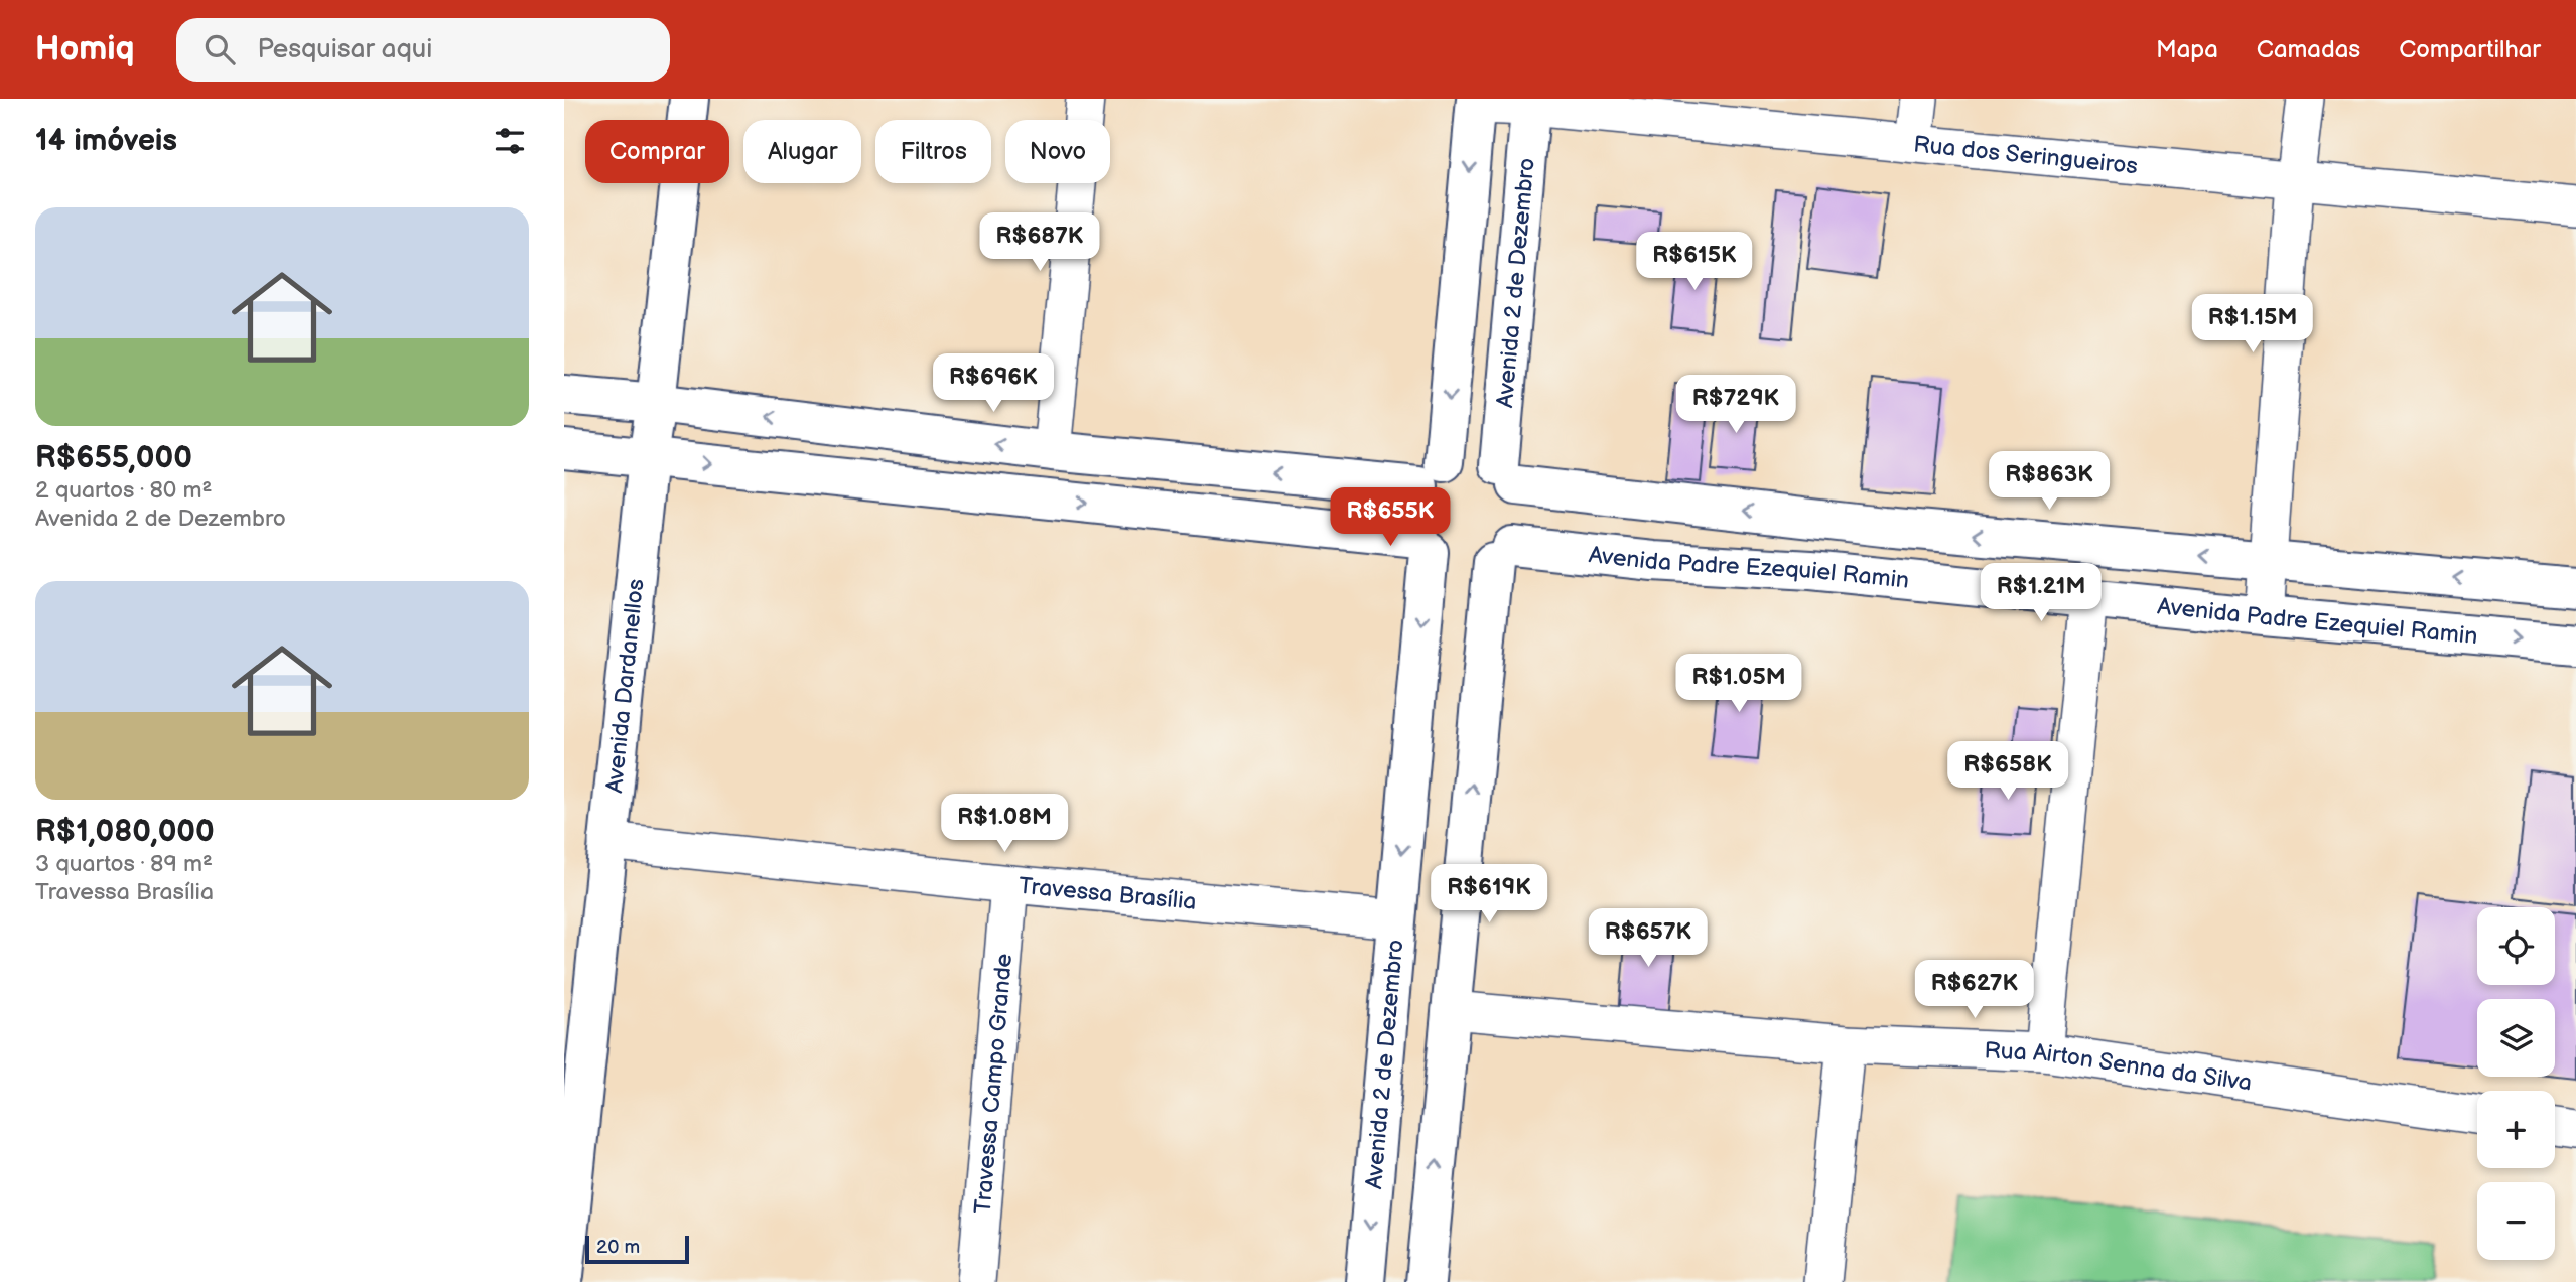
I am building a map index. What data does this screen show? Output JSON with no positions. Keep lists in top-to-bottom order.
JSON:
{
  "streets": {
    "street": [
      "Rua dos Seringueiros",
      "Avenida 2 de Dezembro",
      "Avenida Padre Ezequiel Ramin",
      "Avenida Dardanellos",
      "Travessa Brasília",
      "Rua Airton Senna da Silva",
      "Travessa Campo Grande"
    ]
  },
  "crossings": [
    ["Rua dos Seringueiros", "Avenida 2 de Dezembro"],
    ["Avenida 2 de Dezembro", "Avenida Padre Ezequiel Ramin"],
    ["Avenida 2 de Dezembro", "Travessa Brasília"],
    ["Avenida Dardanellos", "Travessa Brasília"],
    ["Travessa Brasília", "Travessa Campo Grande"]
  ],
  "scale_bar": "20 m",
  "page": {
    "header": "Homiq",
    "search": "Pesquisar aqui",
    "nav": ["Mapa", "Camadas", "Compartilhar"],
    "heading": "14 imóveis",
    "chip": [
      "Comprar",
      "Alugar",
      "Filtros",
      "Novo"
    ],
    "list": [
      {
        "name": "R$655,000",
        "note": "2 quartos · 80 m² · Avenida 2 de Dezembro"
      },
      {
        "name": "R$1,080,000",
        "note": "3 quartos · 89 m² · Travessa Brasília"
      }
    ],
    "price": [
      "R$687K",
      "R$615K",
      "R$1.15M",
      "R$696K",
      "R$729K",
      "R$863K",
      "R$655K",
      "R$1.21M",
      "R$1.05M",
      "R$658K",
      "R$1.08M",
      "R$619K",
      "R$657K",
      "R$627K"
    ],
    "map_buttons": ["+", "−"],
    "scale": "20 m"
  }
}
